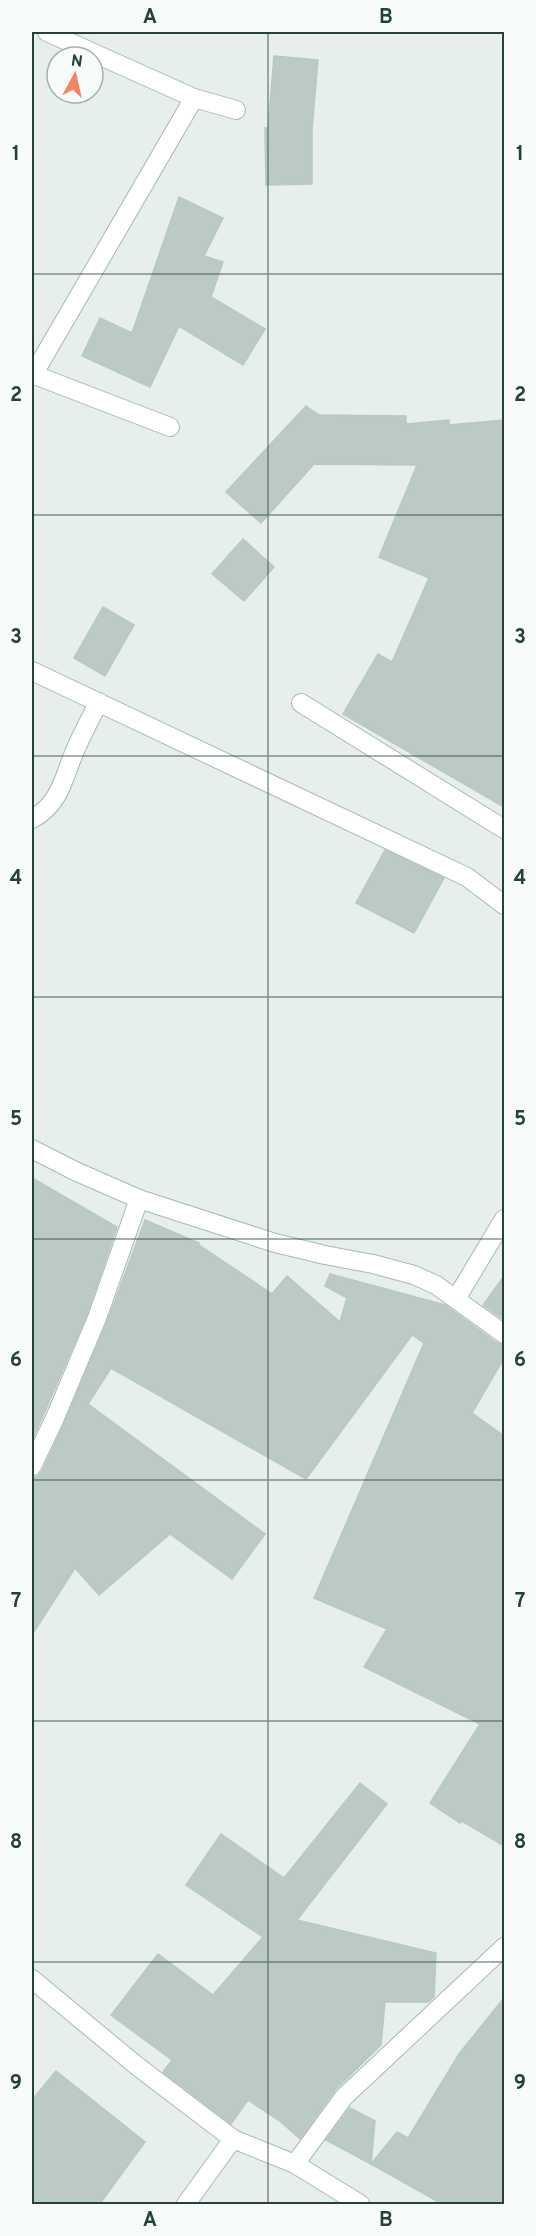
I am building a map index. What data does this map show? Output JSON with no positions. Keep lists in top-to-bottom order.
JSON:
{
  "north": "top",
  "grid": {
    "columns": ["A", "B"],
    "rows": [
      "1",
      "2",
      "3",
      "4",
      "5",
      "6",
      "7",
      "8",
      "9"
    ]
  }
}
